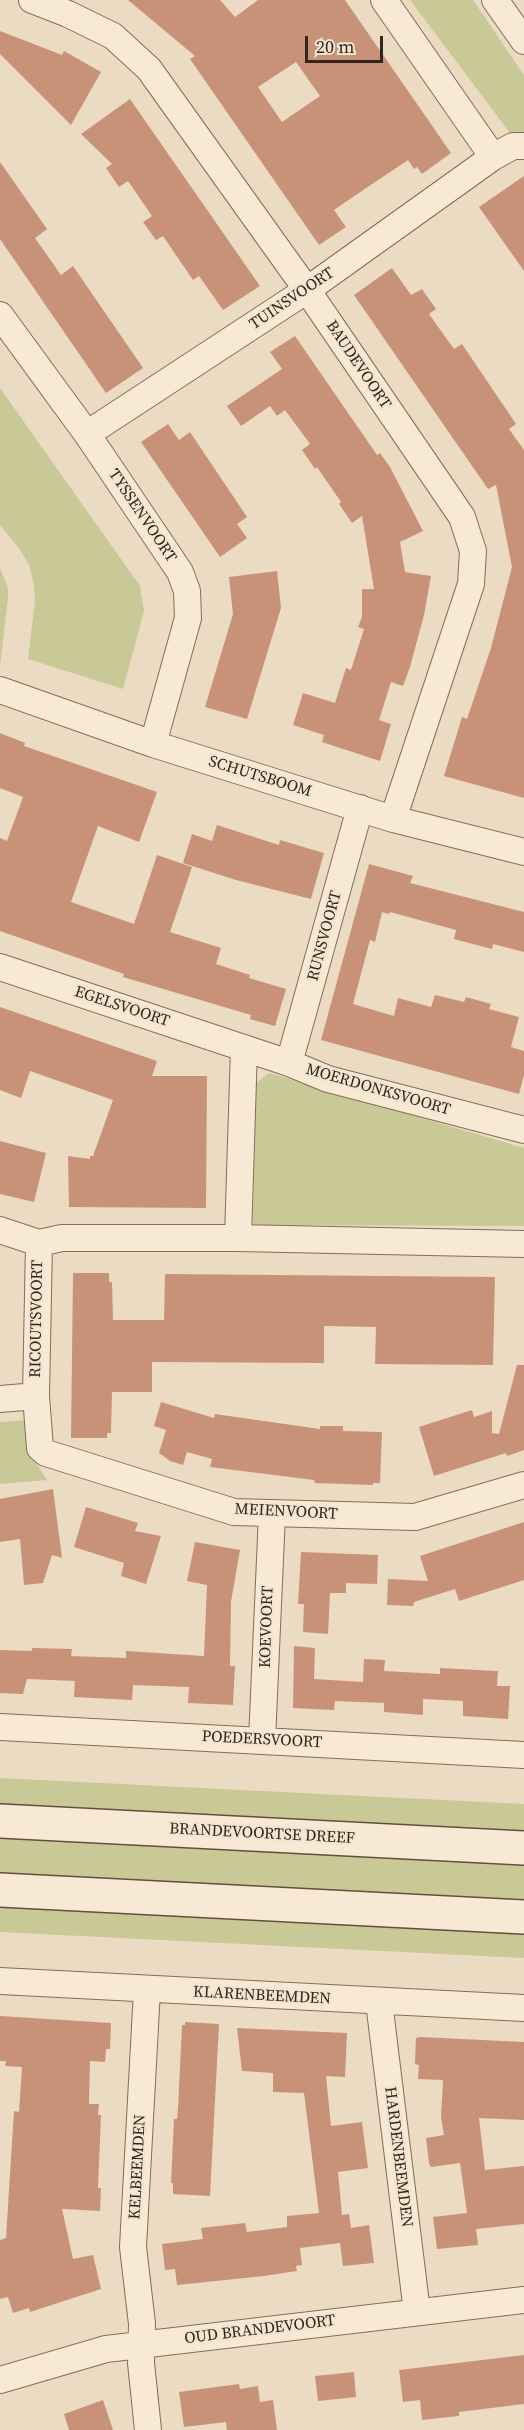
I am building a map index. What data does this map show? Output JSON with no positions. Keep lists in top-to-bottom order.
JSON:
{
  "streets": {
    "main road": ["BRANDEVOORTSE DREEF"],
    "street": [
      "TUINSVOORT",
      "BAUDEVOORT",
      "TYSSENVOORT",
      "SCHUTSBOOM",
      "RUNSVOORT",
      "EGELSVOORT",
      "MOERDONKSVOORT",
      "RICOUTSVOORT",
      "MEIENVOORT",
      "KOEVOORT",
      "POEDERSVOORT",
      "KLARENBEEMDEN",
      "HARDENBEEMDEN",
      "KELBEEMDEN",
      "OUD BRANDEVOORT"
    ]
  },
  "crossings": [
    ["TUINSVOORT", "BAUDEVOORT"],
    ["TUINSVOORT", "TYSSENVOORT"],
    ["BAUDEVOORT", "SCHUTSBOOM"],
    ["TYSSENVOORT", "SCHUTSBOOM"],
    ["SCHUTSBOOM", "RUNSVOORT"],
    ["RUNSVOORT", "MOERDONKSVOORT"],
    ["EGELSVOORT", "MOERDONKSVOORT"],
    ["RICOUTSVOORT", "MEIENVOORT"],
    ["MEIENVOORT", "KOEVOORT"],
    ["KOEVOORT", "POEDERSVOORT"],
    ["KLARENBEEMDEN", "HARDENBEEMDEN"],
    ["KLARENBEEMDEN", "KELBEEMDEN"],
    ["HARDENBEEMDEN", "OUD BRANDEVOORT"],
    ["KELBEEMDEN", "OUD BRANDEVOORT"]
  ],
  "scale_bar": "20 m"
}
